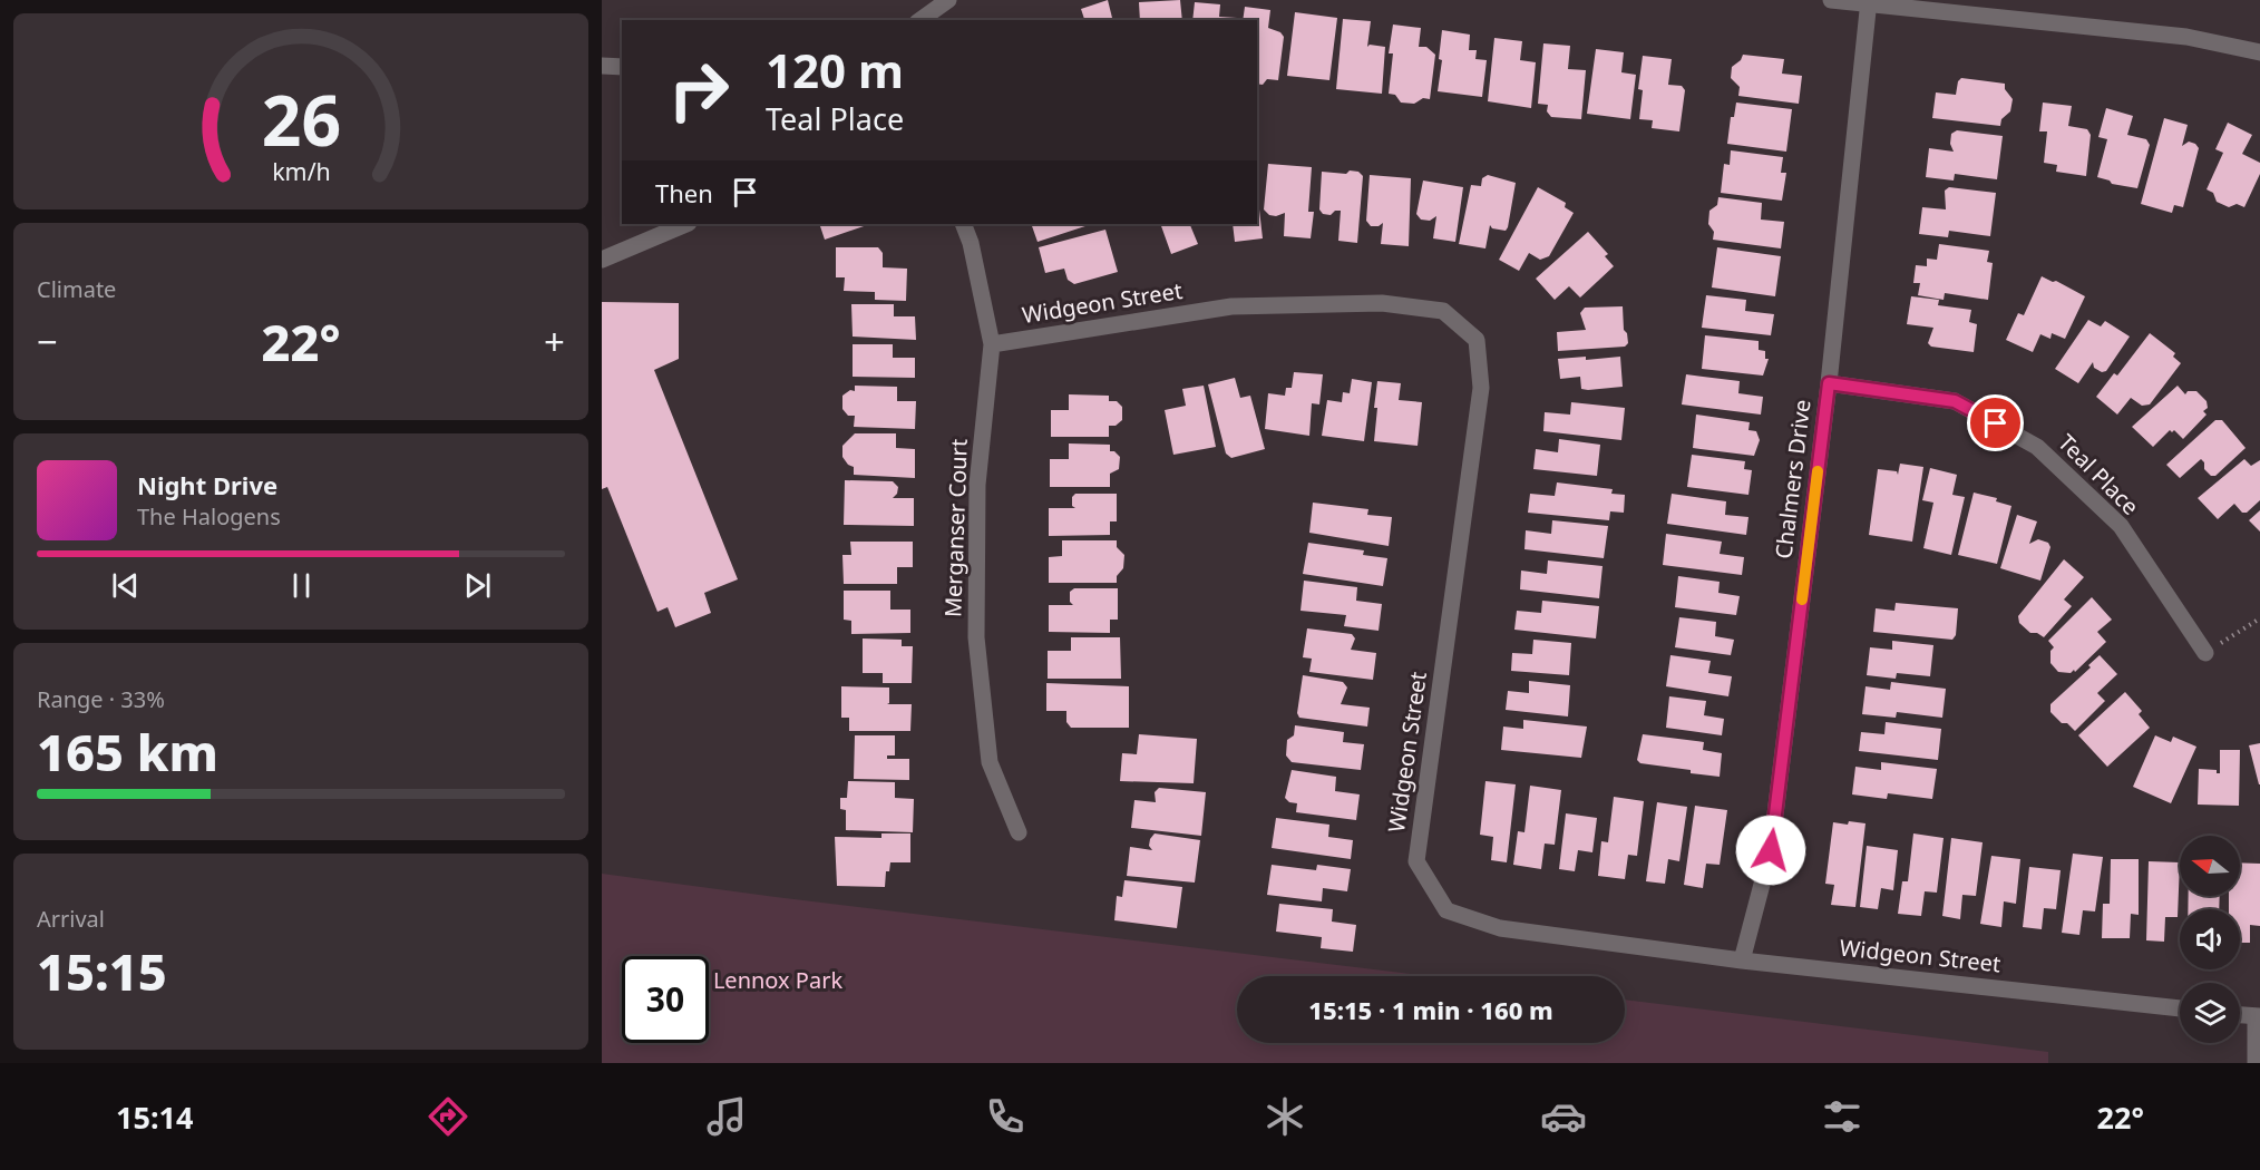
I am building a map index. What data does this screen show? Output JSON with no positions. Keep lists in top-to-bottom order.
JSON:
{
  "streets": {
    "street": [
      "Widgeon Street",
      "Teal Place",
      "Chalmers Drive",
      "Merganser Court"
    ]
  },
  "crossings": [
    ["Widgeon Street", "Chalmers Drive"],
    ["Widgeon Street", "Merganser Court"],
    ["Teal Place", "Chalmers Drive"]
  ],
  "parks": ["Lennox Park"],
  "north": "left",
  "page": {
    "turn": ["120 m", "Teal Place"],
    "then": "Then",
    "tile": [
      "Climate",
      ["Range · 33%", "165 km"],
      ["Arrival", "15:15"]
    ],
    "heat": ["−", "22°", "+"],
    "song": ["Night Drive", "The Halogens"],
    "limit": "30",
    "trip": "15:15 · 1 min · 160 m",
    "tabs": ["15:14", "22°"],
    "gauge": ["26", "km/h"]
  }
}
